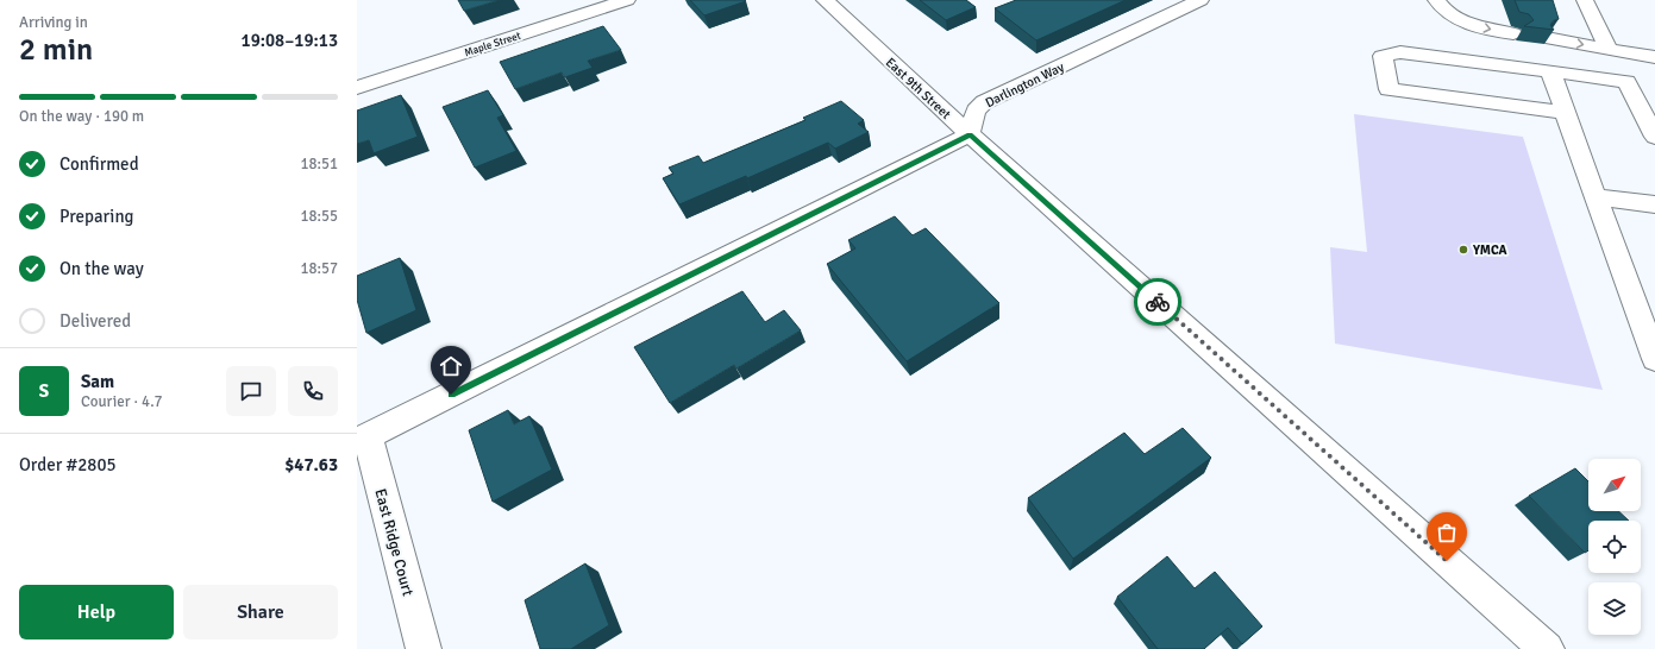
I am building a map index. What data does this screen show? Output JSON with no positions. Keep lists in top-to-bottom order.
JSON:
{
  "streets": {
    "street": [
      "Maple Street",
      "Darlington Way",
      "East 9th Street",
      "East Ridge Court"
    ]
  },
  "crossings": [
    ["Darlington Way", "East 9th Street"]
  ],
  "places": ["YMCA"],
  "north": "top right",
  "page": {
    "heading": ["2 min", "Arriving in", "19:08–19:13"],
    "panel": [
      "Sam",
      "Courier · 4.7",
      "Order #2805",
      "$47.63"
    ],
    "bar": "On the way · 190 m",
    "list": [
      ["Confirmed", "18:51"],
      ["Preparing", "18:55"],
      ["On the way", "18:57"],
      "Delivered"
    ],
    "round": "S",
    "buttons": ["Help", "Share"]
  }
}
